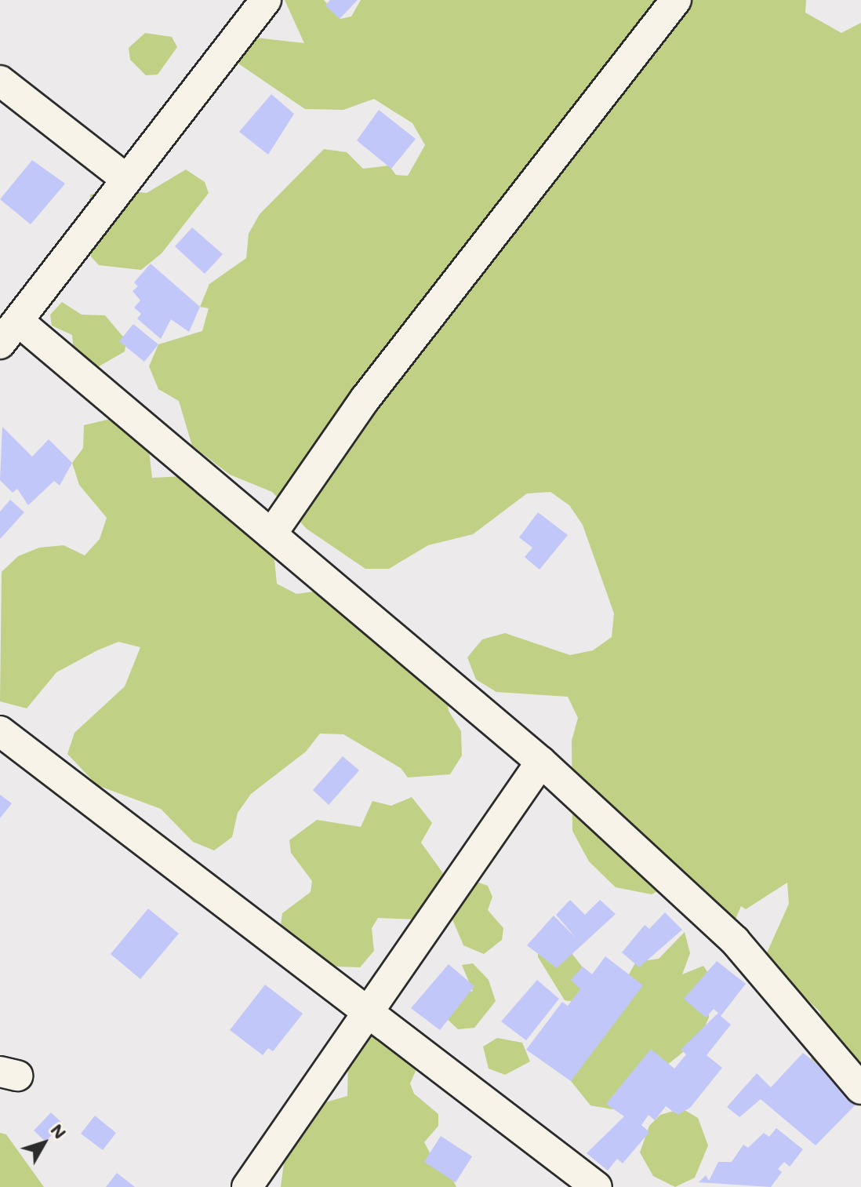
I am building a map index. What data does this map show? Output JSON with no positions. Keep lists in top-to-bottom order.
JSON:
{
  "north": "top right"
}
